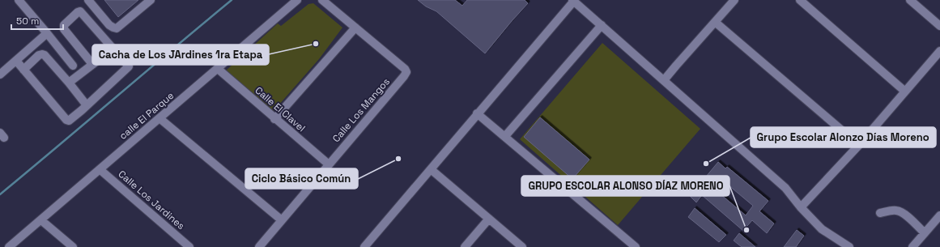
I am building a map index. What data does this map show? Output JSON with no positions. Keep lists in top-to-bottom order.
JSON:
{
  "streets": {
    "street": [
      "Calle El Clavel",
      "Calle Los Mangos",
      "calle El Parque",
      "Calle Los Jardines"
    ]
  },
  "crossings": [
    ["Calle El Clavel", "Calle Los Mangos"],
    ["Calle El Clavel", "calle El Parque"],
    ["calle El Parque", "Calle Los Jardines"]
  ],
  "places": [
    "Cacha de Los JArdines 1ra Etapa",
    "Ciclo Básico Común",
    "Grupo Escolar Alonzo Días Moreno",
    "GRUPO ESCOLAR ALONSO DÍAZ MORENO"
  ],
  "scale_bar": "50 m"
}
